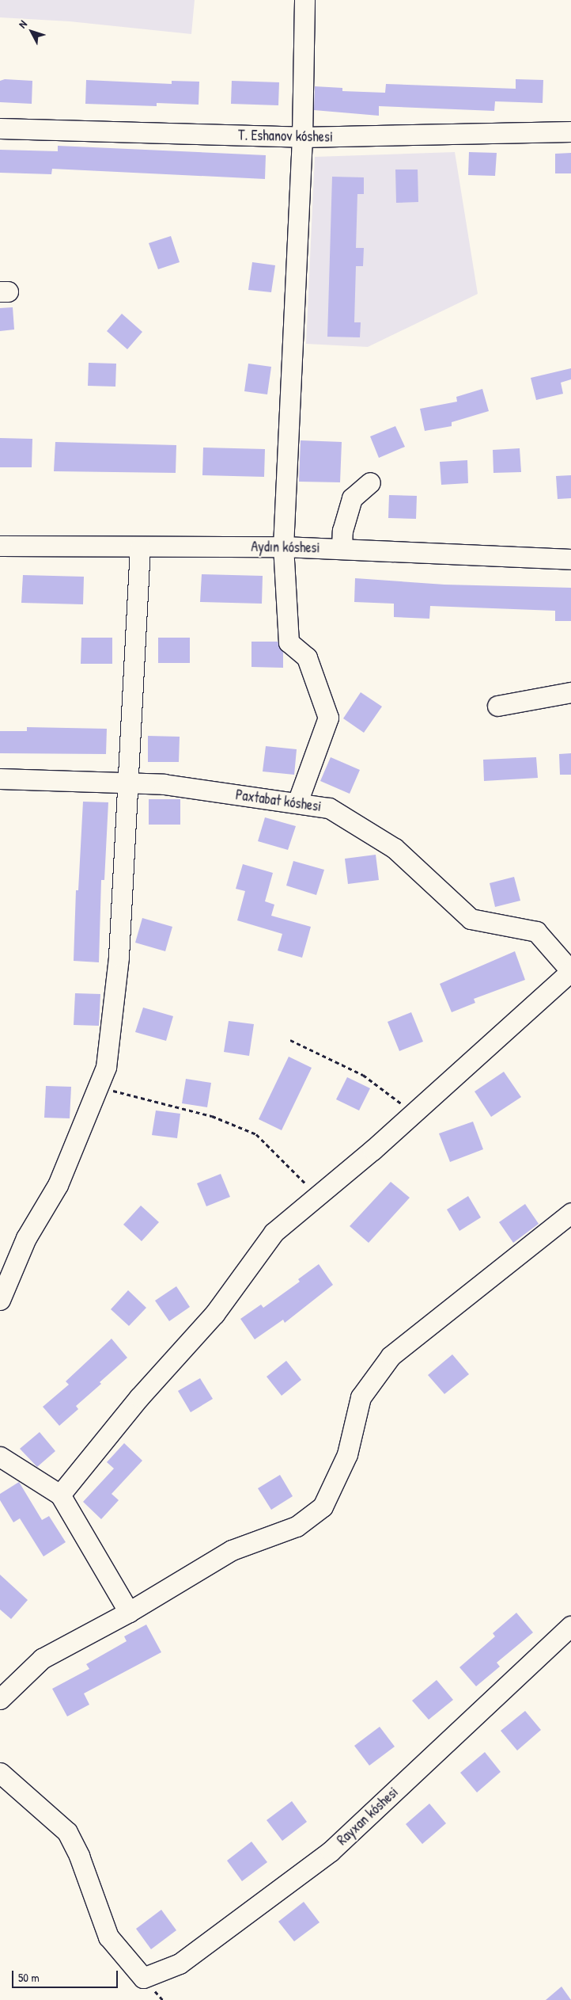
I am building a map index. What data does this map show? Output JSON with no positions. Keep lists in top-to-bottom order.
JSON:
{
  "streets": {
    "street": [
      "T. Eshanov kóshesi",
      "Aydın kóshesi",
      "Paxtabat kóshesi",
      "Rayxan kóshesi"
    ]
  },
  "scale_bar": "50 m",
  "north": "top left"
}
